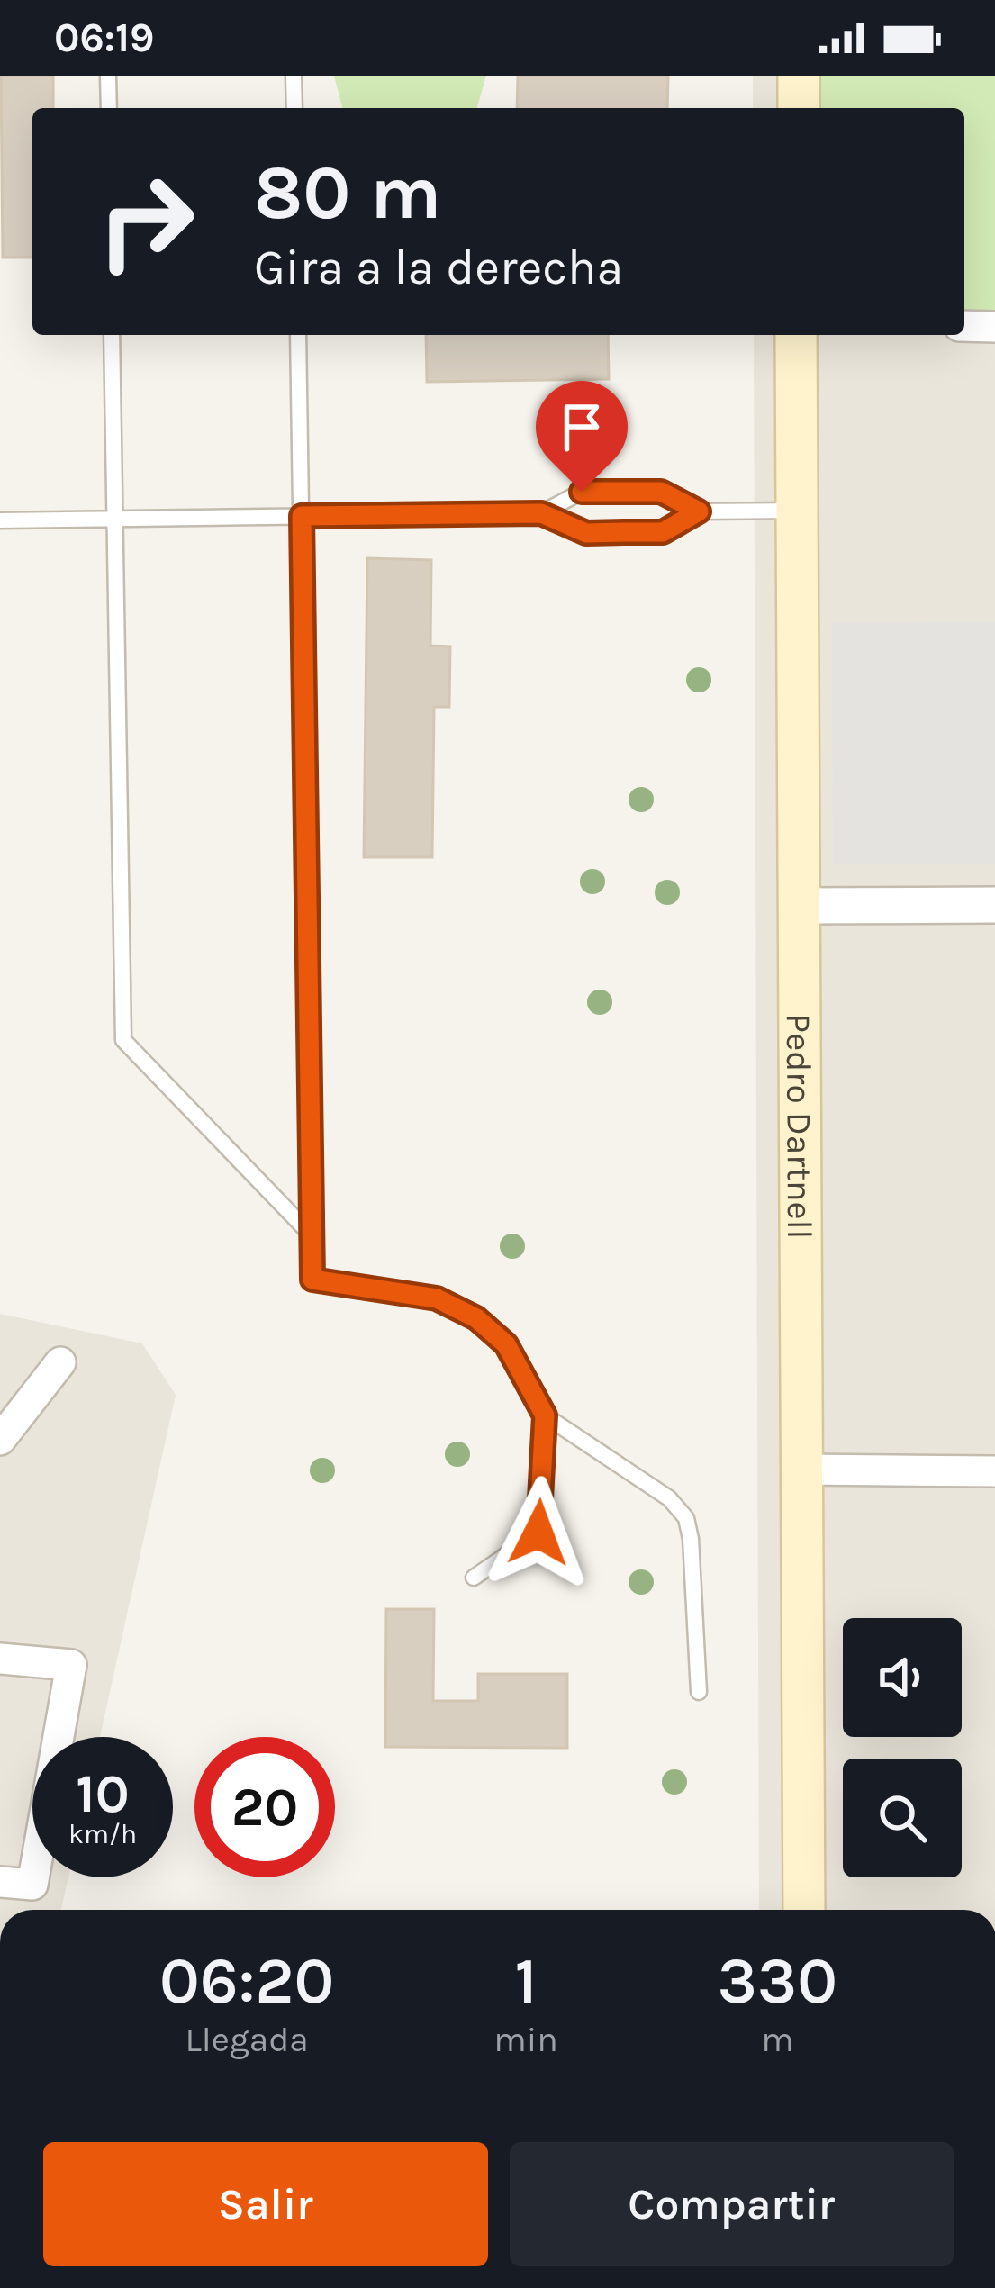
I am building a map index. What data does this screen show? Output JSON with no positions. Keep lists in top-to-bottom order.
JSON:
{
  "streets": {
    "main road": ["Pedro Dartnell"]
  },
  "page": {
    "status": "06:19",
    "turn": ["80 m", "Gira a la derecha"],
    "speed": "10 km/h",
    "limit": "20",
    "eta": [
      "06:20",
      "Llegada",
      "1",
      "min",
      "330",
      "m"
    ],
    "buttons": ["Salir", "Compartir"]
  }
}
